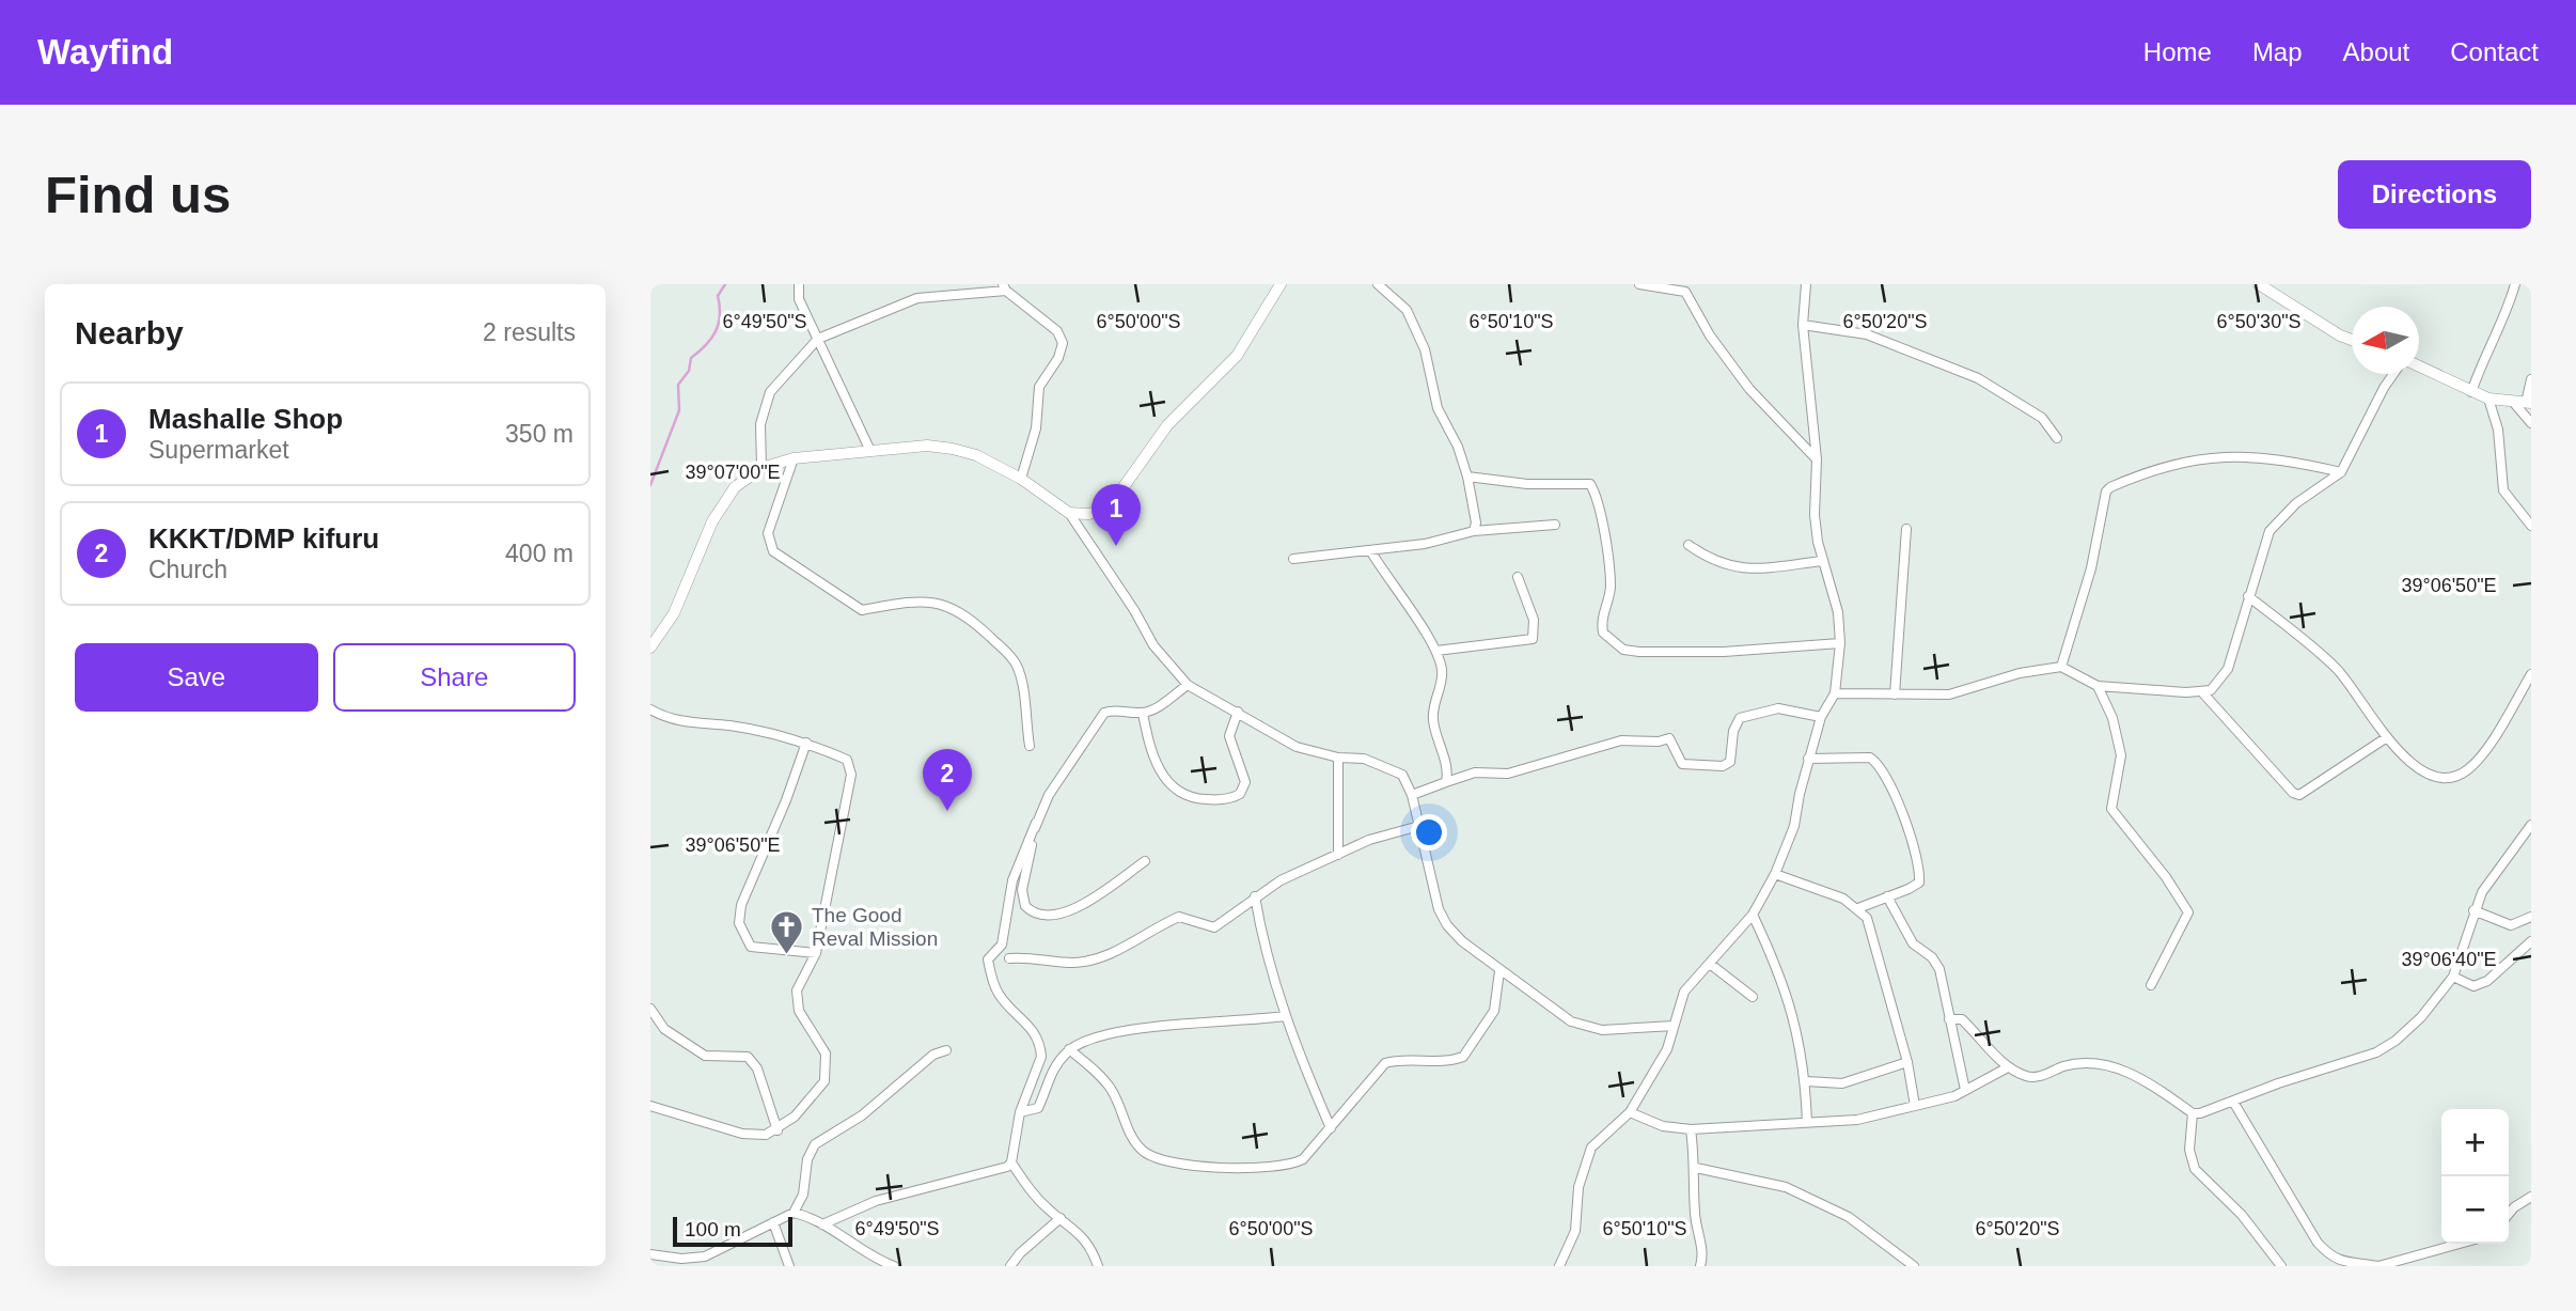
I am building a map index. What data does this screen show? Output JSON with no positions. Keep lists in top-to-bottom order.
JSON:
{
  "places": {
    "church": ["The Good Reval Mission"]
  },
  "scale_bar": "100 m",
  "north": "left",
  "page": {
    "header": "Wayfind",
    "nav": [
      "Home",
      "Map",
      "About",
      "Contact"
    ],
    "buttons": [
      "Directions",
      ["Save", "Share"]
    ],
    "title": "Find us",
    "heading": ["Nearby", "2 results"],
    "list": [
      {
        "mark": "1",
        "name": "Mashalle Shop",
        "note": "Supermarket",
        "value": "350 m"
      },
      {
        "mark": "2",
        "name": "KKKT/DMP kifuru",
        "note": "Church",
        "value": "400 m"
      }
    ],
    "pins": ["1", "2"],
    "map_buttons": ["+", "−"],
    "scale": "100 m"
  },
  "coordinates": [
    "6°49'50\"S",
    "6°50'00\"S",
    "6°50'10\"S",
    "6°50'20\"S",
    "6°50'30\"S",
    "39°07'00\"E",
    "39°06'50\"E",
    "39°06'40\"E"
  ]
}
